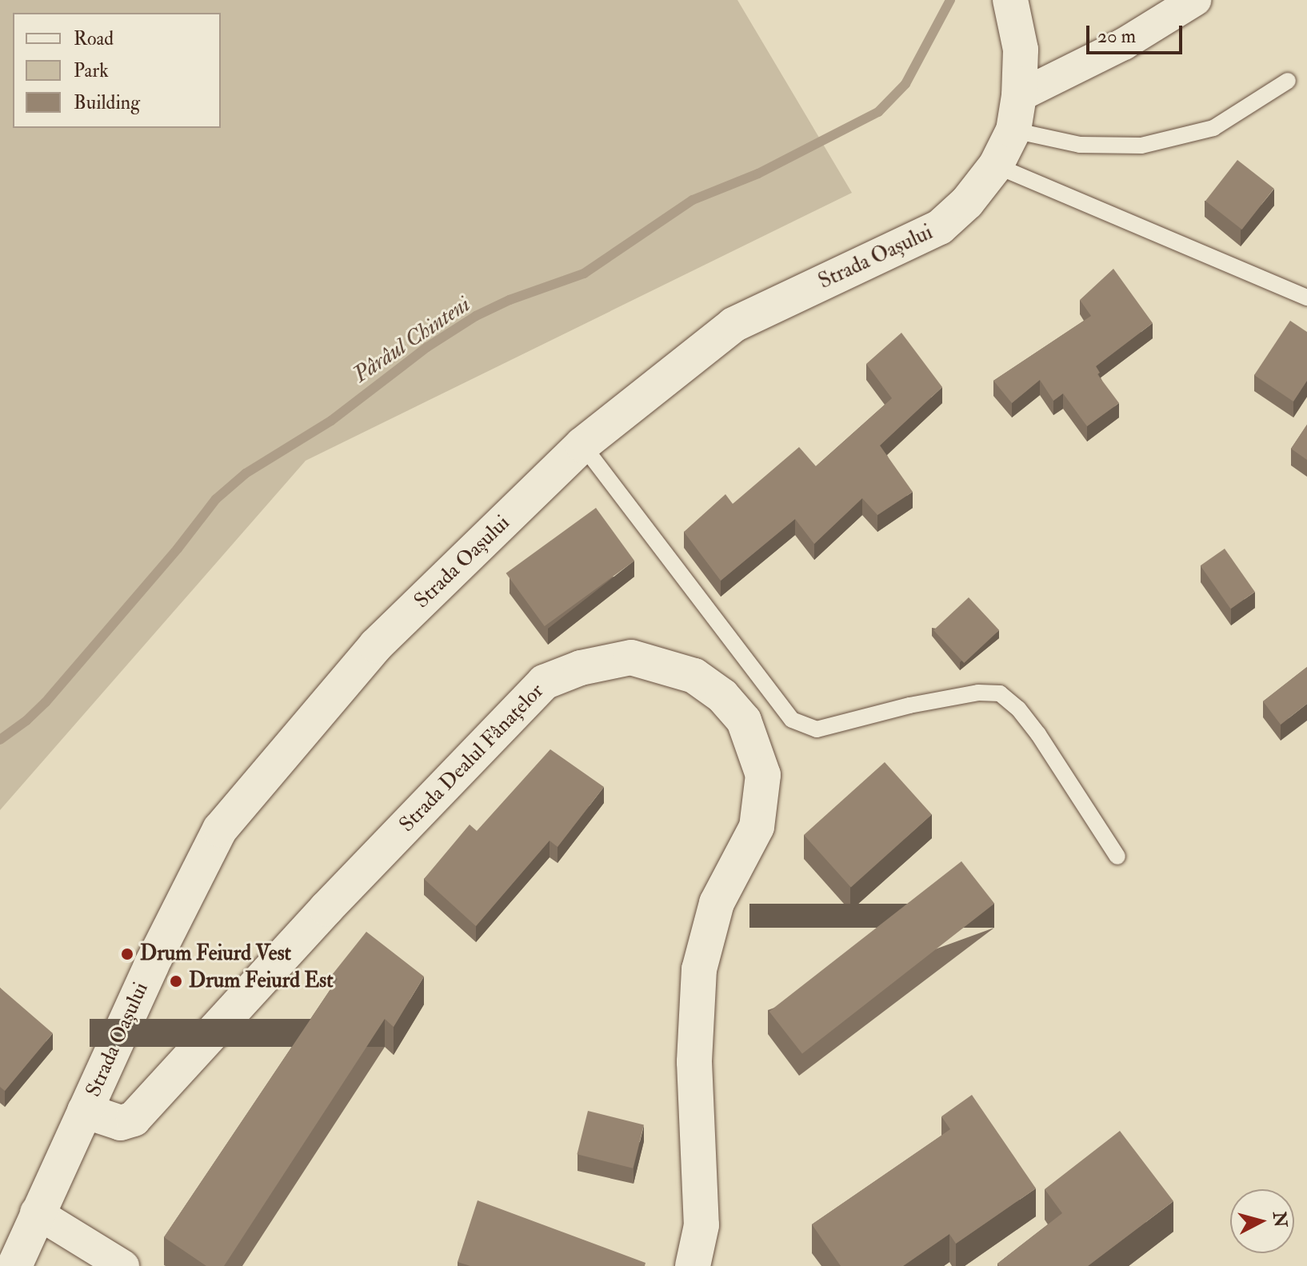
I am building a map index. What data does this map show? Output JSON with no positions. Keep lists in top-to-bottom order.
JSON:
{
  "streets": {
    "main road": ["Strada Oașului", "Strada Dealul Fânațelor"]
  },
  "crossings": [
    ["Strada Oașului", "Strada Dealul Fânațelor"]
  ],
  "water": ["Pârâul Chinteni"],
  "places": ["Drum Feiurd Vest", "Drum Feiurd Est"],
  "legend": ["Road", "Park", "Building"],
  "scale_bar": "20 m",
  "north": "right"
}
